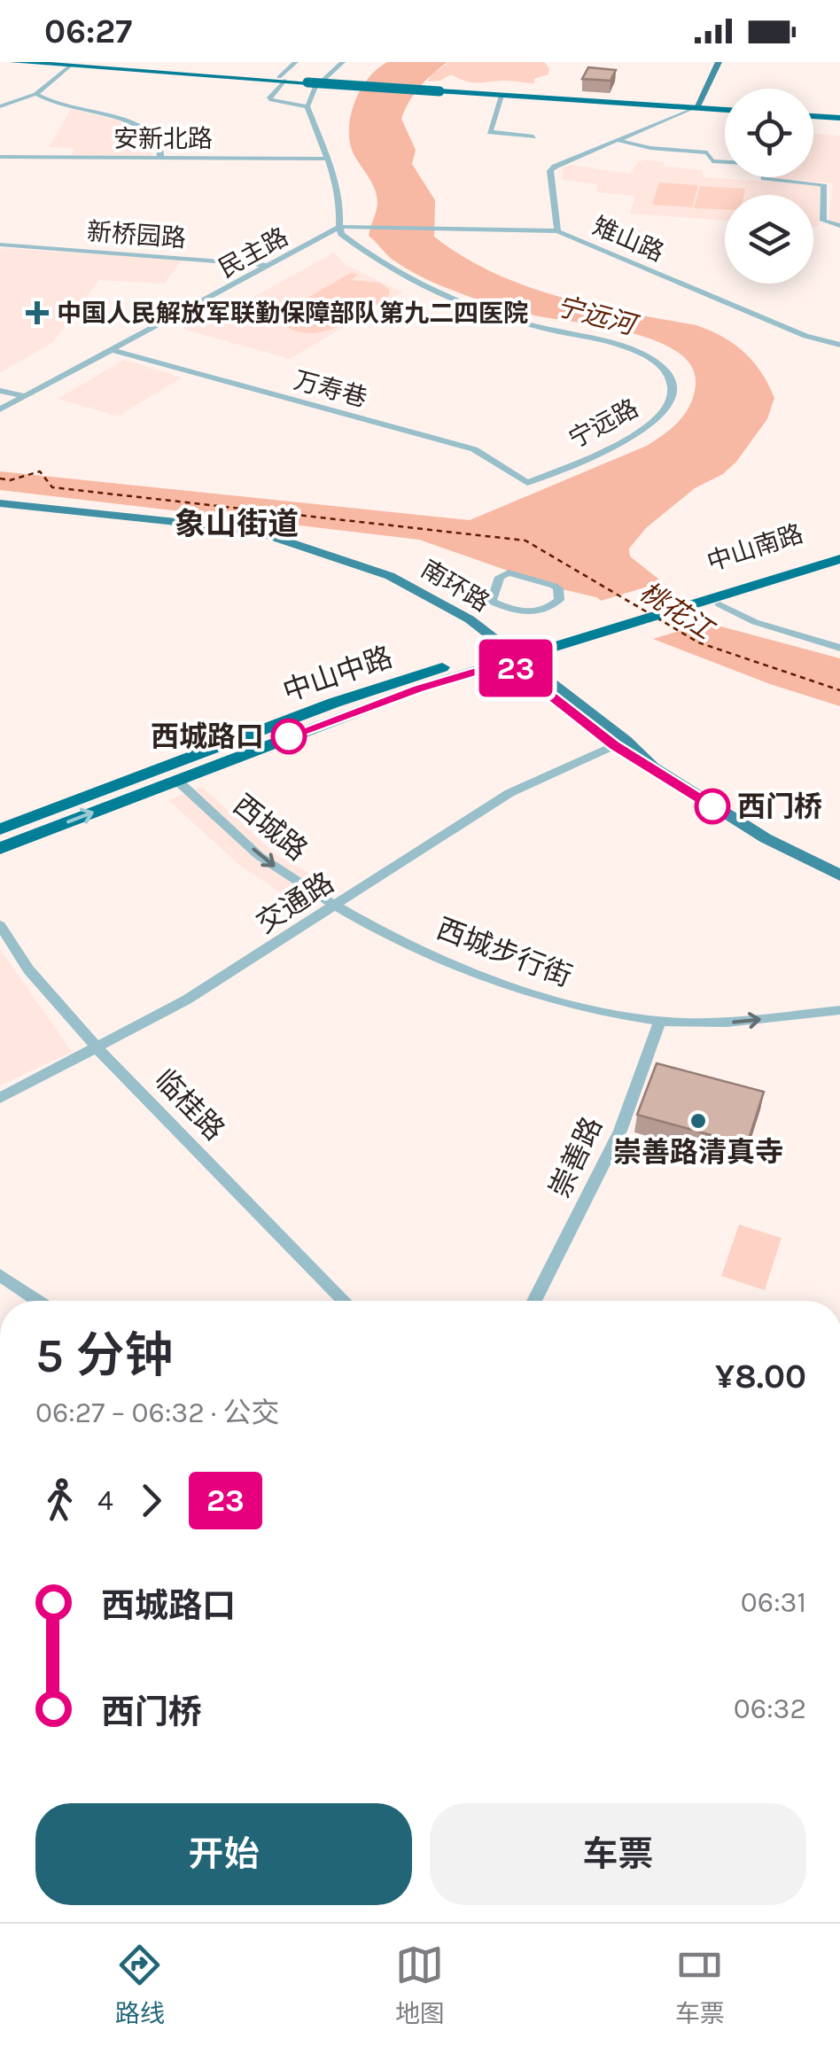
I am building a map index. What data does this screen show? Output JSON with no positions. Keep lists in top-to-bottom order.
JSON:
{
  "streets": {
    "highway": ["中山南路", "中山中路"],
    "main road": ["南环路"],
    "street": [
      "安新北路",
      "新桥园路",
      "雉山路",
      "民主路",
      "万寿巷",
      "宁远路",
      "西城路",
      "交通路",
      "西城步行街",
      "临桂路",
      "崇善路"
    ]
  },
  "crossings": [
    ["新桥园路", "民主路"],
    ["民主路", "万寿巷"],
    ["民主路", "宁远路"],
    ["万寿巷", "宁远路"],
    ["南环路", "中山中路"],
    ["南环路", "交通路"],
    ["中山中路", "西城路"],
    ["西城路", "交通路"],
    ["西城路", "西城步行街"],
    ["交通路", "西城步行街"],
    ["交通路", "临桂路"],
    ["西城步行街", "崇善路"]
  ],
  "one_way": ["西城路"],
  "districts": ["象山街道"],
  "water": ["宁远河", "桃花江"],
  "places": {
    "health": ["中国人民解放军联勤保障部队第九二四医院"],
    "other": ["西城路口", "西门桥", "崇善路清真寺"]
  },
  "lines": ["bus line 23"],
  "page": {
    "status": "06:27",
    "on_map": "23",
    "heading": ["5 分钟", "06:27 – 06:32 · 公交", "¥8.00"],
    "legs": ["4", "23"],
    "list": [
      {
        "name": "西城路口",
        "value": "06:31"
      },
      {
        "name": "西门桥",
        "value": "06:32"
      }
    ],
    "buttons": ["开始", "车票"],
    "tabs": ["路线", "地图", "车票"]
  }
}
